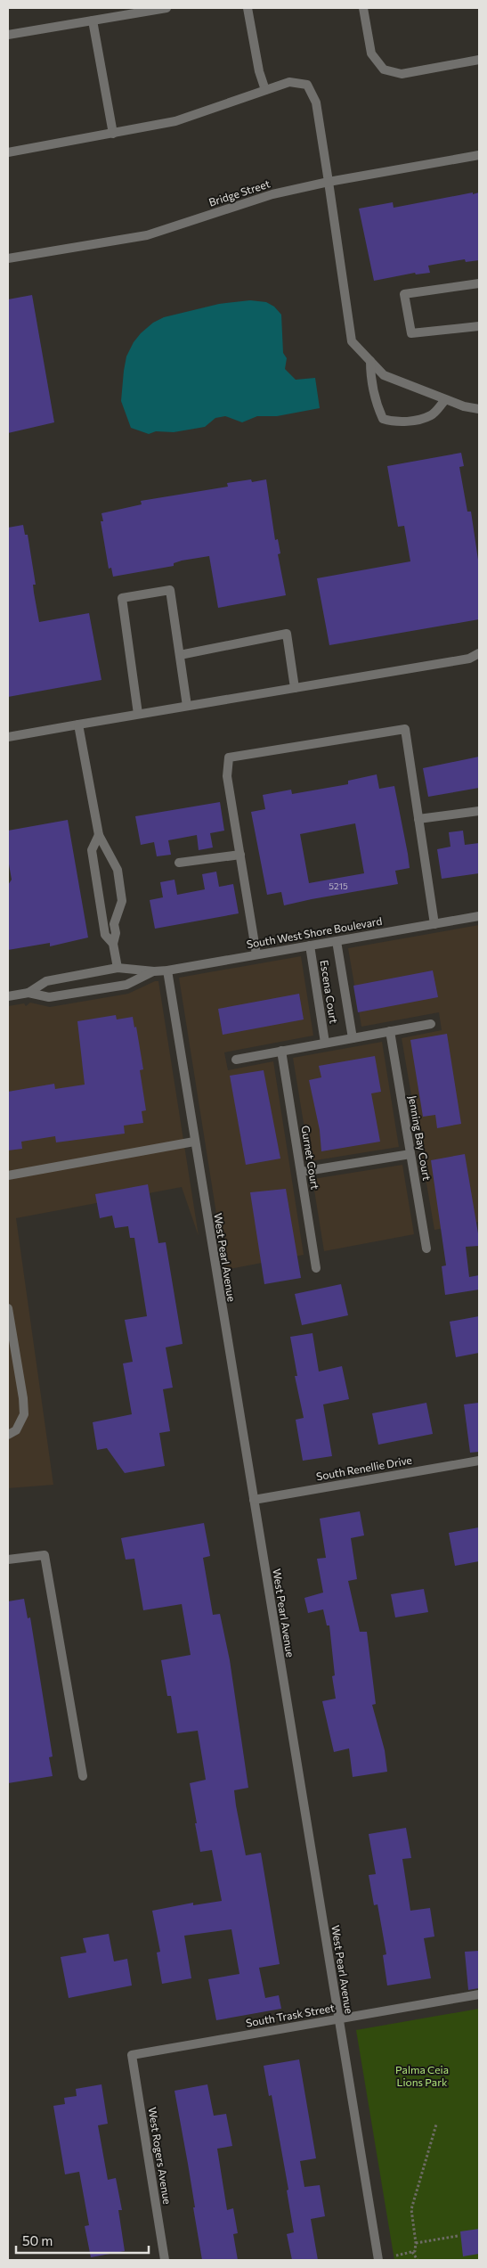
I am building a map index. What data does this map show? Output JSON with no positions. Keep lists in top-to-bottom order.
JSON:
{
  "streets": {
    "street": [
      "Bridge Street",
      "South West Shore Boulevard",
      "Escena Court",
      "Jenning Bay Court",
      "Gurnet Court",
      "West Pearl Avenue",
      "South Renellie Drive",
      "South Trask Street",
      "West Rogers Avenue"
    ]
  },
  "crossings": [
    ["South West Shore Boulevard", "Escena Court"],
    ["South West Shore Boulevard", "West Pearl Avenue"],
    ["West Pearl Avenue", "South Renellie Drive"],
    ["West Pearl Avenue", "South Trask Street"],
    ["South Trask Street", "West Rogers Avenue"]
  ],
  "parks": ["Palma Ceia Lions Park"],
  "house_numbers": ["5215"],
  "scale_bar": "50 m"
}
